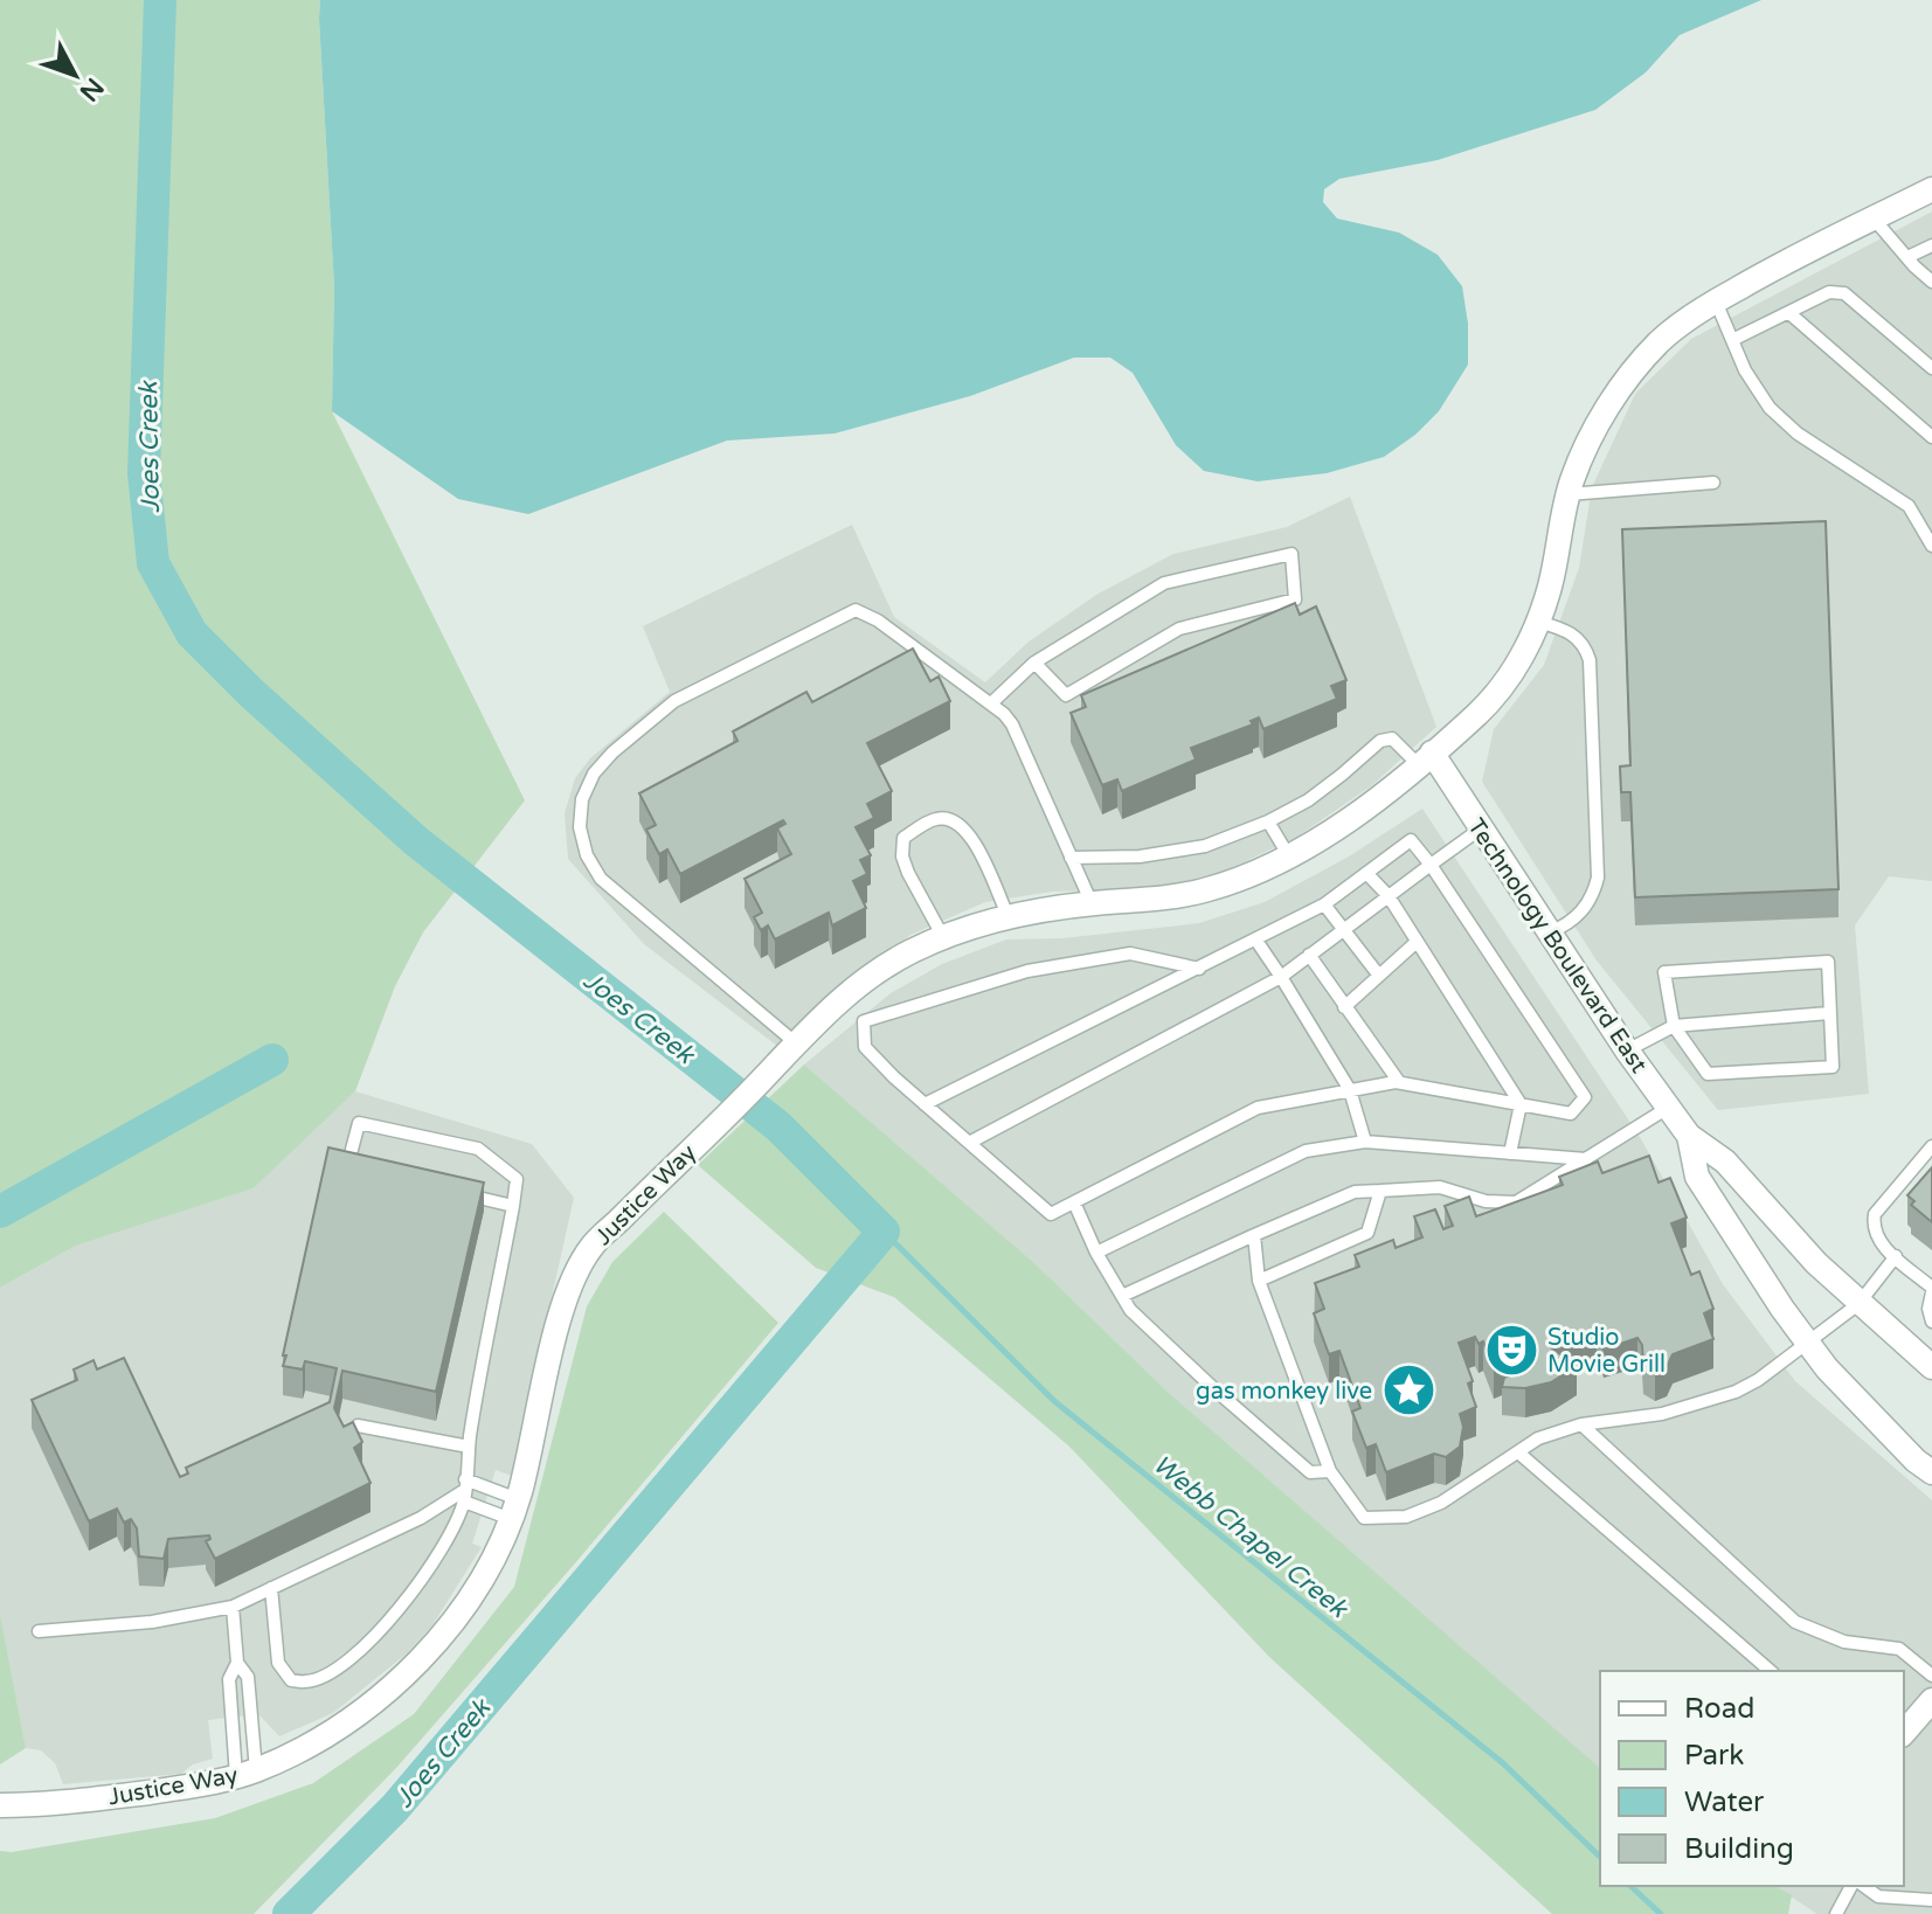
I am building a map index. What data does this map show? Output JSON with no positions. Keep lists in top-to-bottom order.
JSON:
{
  "streets": {
    "street": ["Technology Boulevard East", "Justice Way"]
  },
  "crossings": [
    ["Technology Boulevard East", "Justice Way"]
  ],
  "water": ["Joes Creek", "Webb Chapel Creek"],
  "places": {
    "theatre": ["Studio Movie Grill"],
    "place": ["gas monkey live"]
  },
  "legend": [
    "Road",
    "Park",
    "Water",
    "Building"
  ],
  "north": "bottom right"
}
